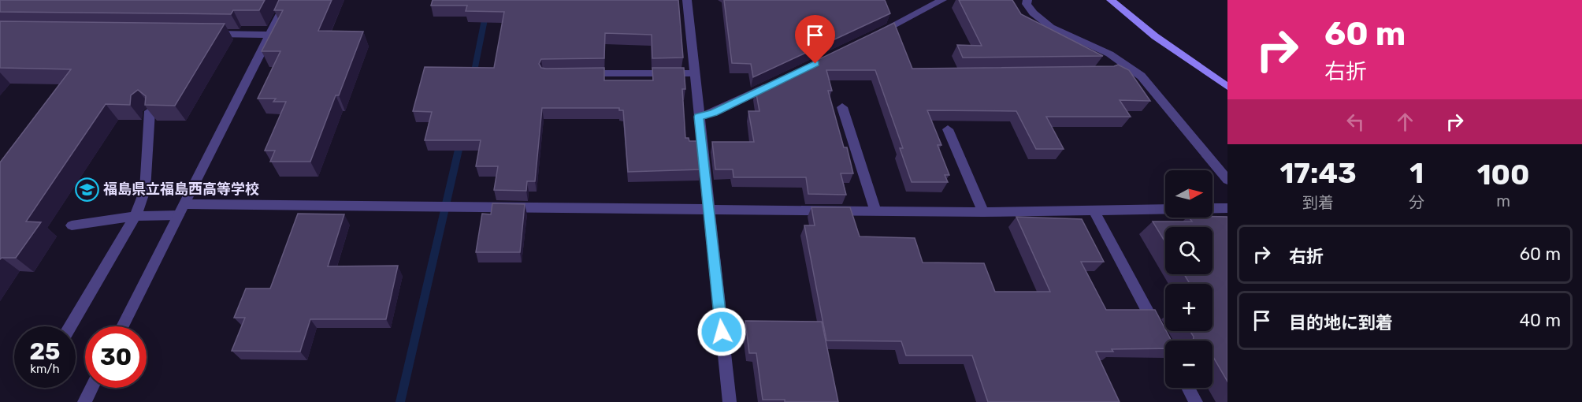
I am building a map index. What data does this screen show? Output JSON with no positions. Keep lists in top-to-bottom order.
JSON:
{
  "places": {
    "school or university": ["福島県立福島西高等学校"]
  },
  "north": "right",
  "page": {
    "turn": ["60 m", "右折"],
    "eta": [
      "17:43",
      "到着",
      "1",
      "分",
      "100",
      "m"
    ],
    "map_buttons": ["+", "−"],
    "list": [
      {
        "name": "右折",
        "value": "60 m"
      },
      {
        "name": "目的地に到着",
        "value": "40 m"
      }
    ],
    "speed": "25 km/h",
    "limit": "30"
  }
}
